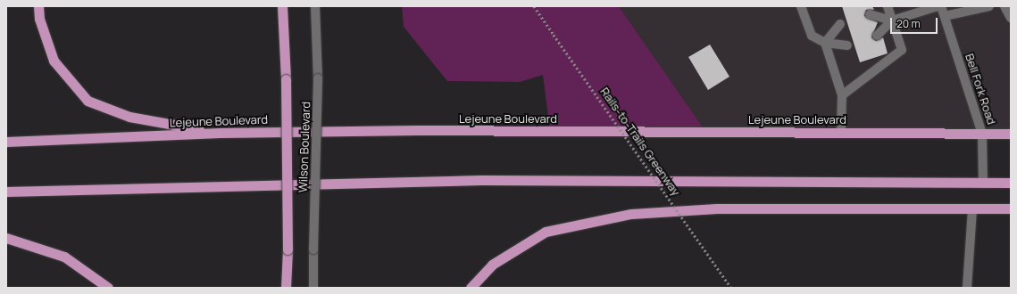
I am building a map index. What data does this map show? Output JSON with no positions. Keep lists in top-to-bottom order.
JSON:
{
  "streets": {
    "highway": ["Lejeune Boulevard"],
    "main road": ["Bell Fork Road", "Wilson Boulevard"],
    "path": ["Rails-to-Trails Greenway"]
  },
  "crossings": [
    ["Bell Fork Road", "Lejeune Boulevard"]
  ],
  "scale_bar": "20 m"
}
